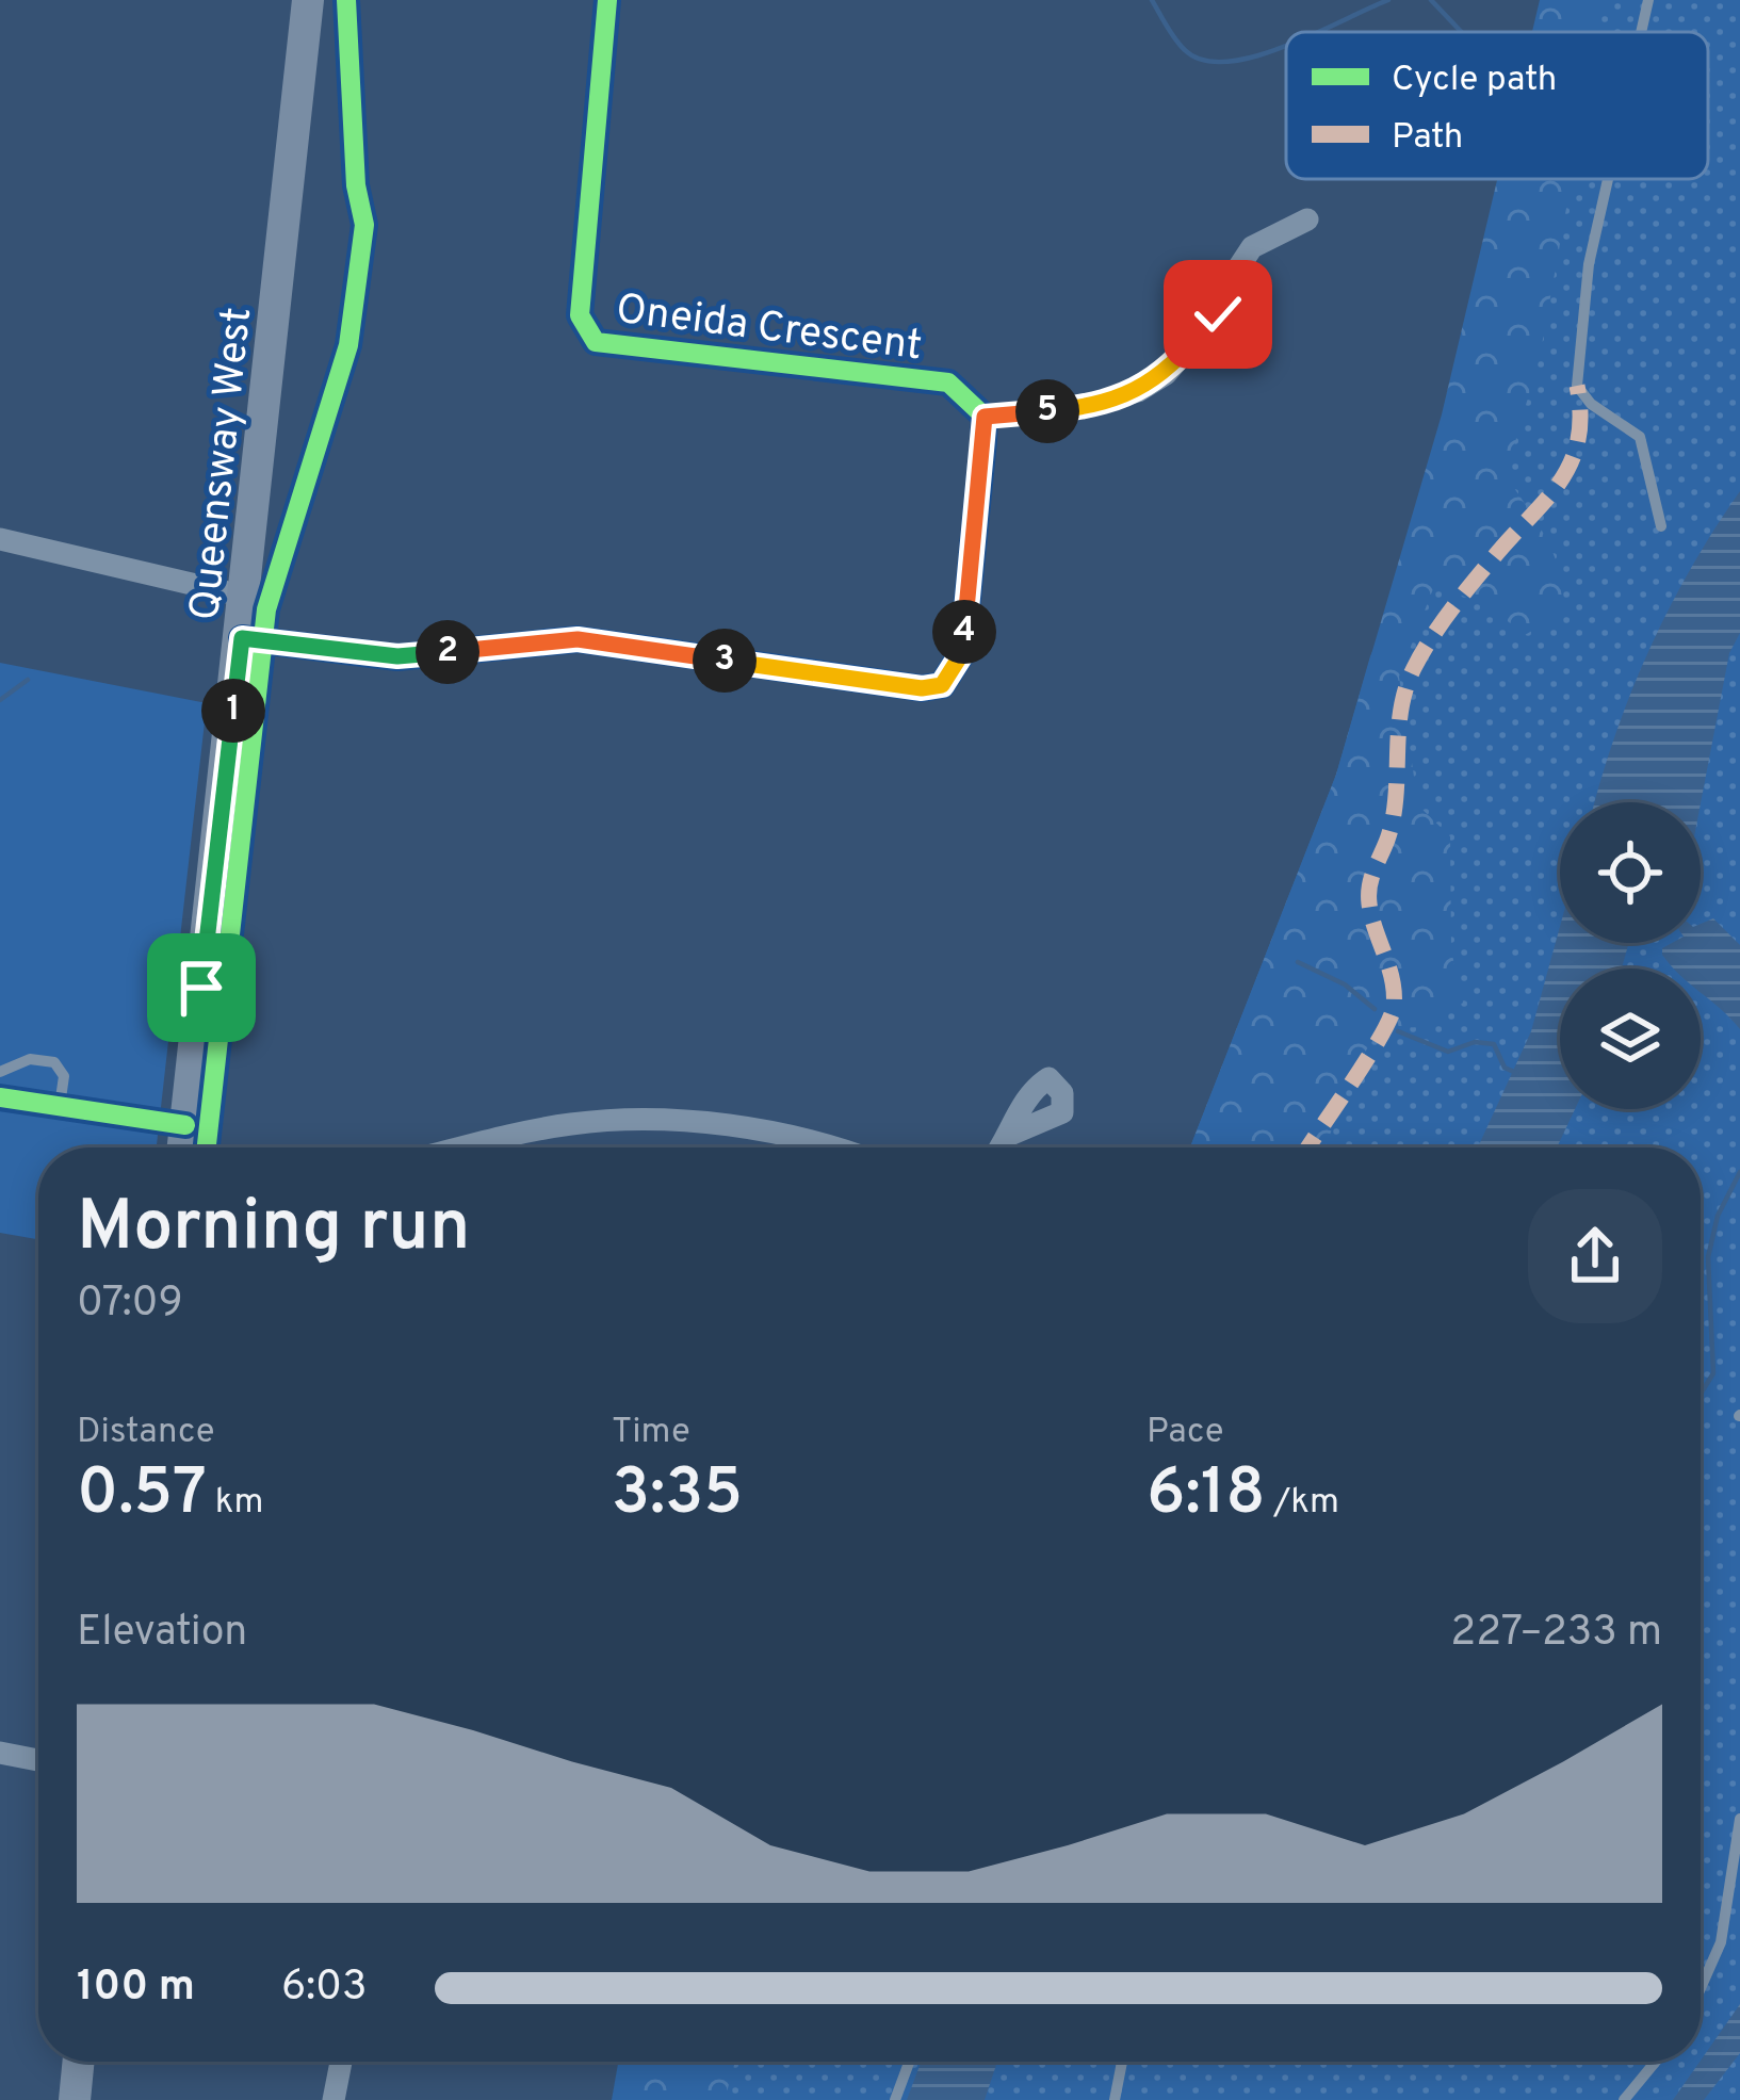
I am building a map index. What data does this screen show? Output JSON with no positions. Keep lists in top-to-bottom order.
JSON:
{
  "streets": {
    "street": ["Oneida Crescent", "Queensway West"]
  },
  "legend": ["Cycle path", "Path"],
  "page": {
    "pins": [
      "5",
      "4",
      "2",
      "3",
      "1"
    ],
    "heading": ["Morning run", "07:09"],
    "stats": [
      ["Distance", "0.57 km"],
      ["Time", "3:35"],
      ["Pace", "6:18 /km"]
    ],
    "chart": ["Elevation", "227–233 m"],
    "list": [
      {
        "name": "100 m",
        "note": "6:03"
      }
    ]
  }
}
